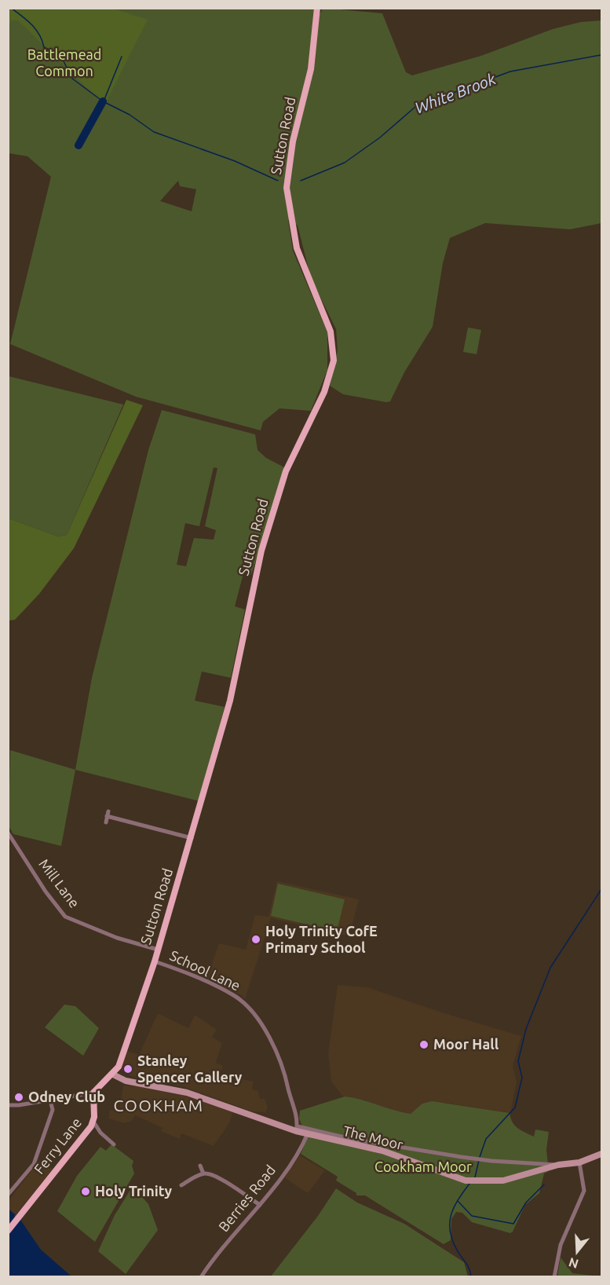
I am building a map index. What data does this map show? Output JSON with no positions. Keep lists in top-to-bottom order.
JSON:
{
  "streets": {
    "main road": ["Sutton Road", "The Moor", "Ferry Lane"],
    "street": ["Mill Lane", "School Lane", "Berries Road"]
  },
  "crossings": [
    ["Sutton Road", "Mill Lane"],
    ["Sutton Road", "School Lane"],
    ["Sutton Road", "The Moor"],
    ["School Lane", "The Moor"],
    ["The Moor", "Berries Road"]
  ],
  "districts": ["COOKHAM"],
  "water": ["White Brook"],
  "parks": ["Battlemead Common", "Cookham Moor"],
  "places": [
    "Holy Trinity CofE Primary School",
    "Moor Hall",
    "Stanley Spencer Gallery",
    "Odney Club",
    "Holy Trinity"
  ],
  "north": "bottom"
}
